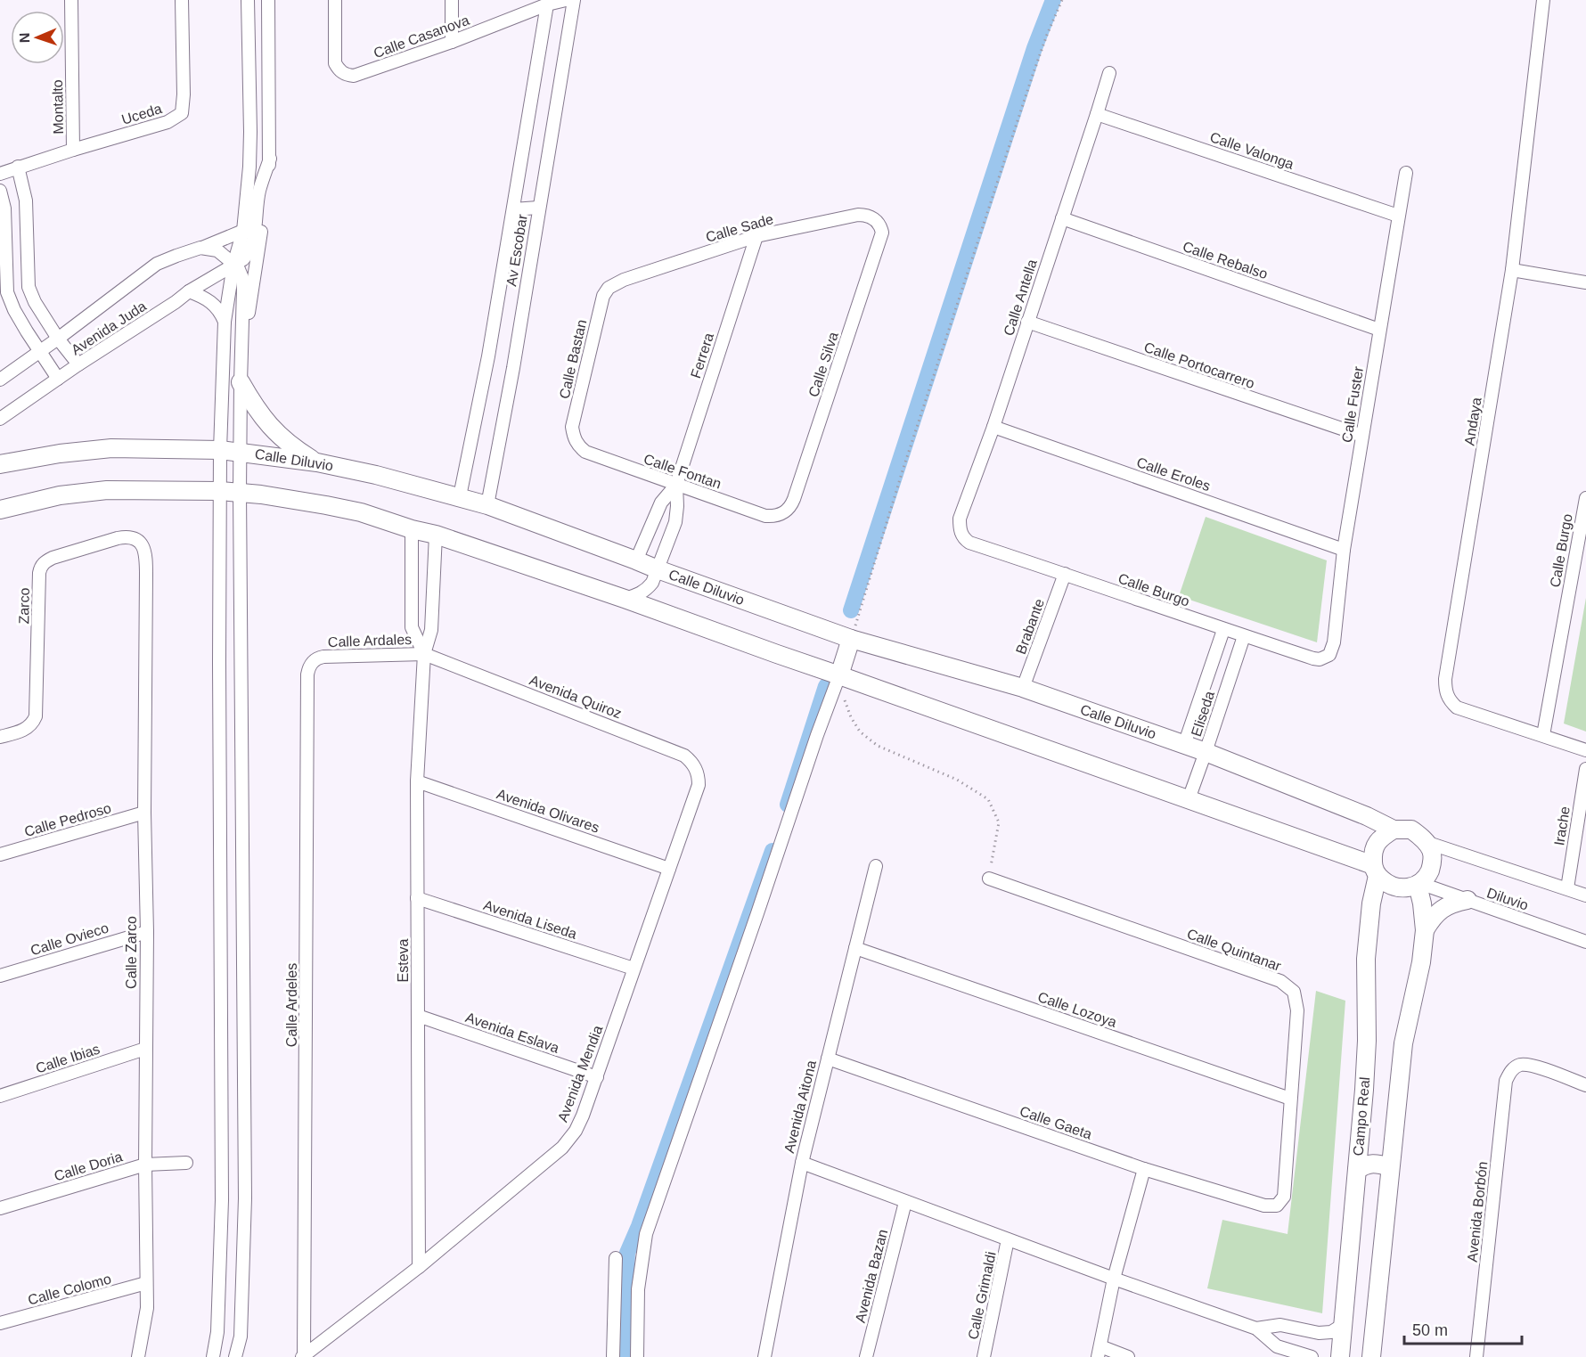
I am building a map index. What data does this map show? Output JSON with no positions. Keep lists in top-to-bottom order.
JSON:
{
  "streets": {
    "street": [
      "Calle Casanova",
      "Montalto",
      "Uceda",
      "Calle Valonga",
      "Calle Sade",
      "Av Escobar",
      "Calle Rebalso",
      "Calle Antella",
      "Avenida Juda",
      "Ferrera",
      "Calle Bastan",
      "Calle Silva",
      "Calle Portocarrero",
      "Calle Fuster",
      "Andaya",
      "Calle Diluvio",
      "Calle Fontan",
      "Calle Eroles",
      "Calle Burgo",
      "Zarco",
      "Brabante",
      "Calle Ardales",
      "Avenida Quiroz",
      "Eliseda",
      "Avenida Olivares",
      "Calle Pedroso",
      "Irache",
      "Diluvio",
      "Avenida Liseda",
      "Calle Ovieco",
      "Calle Quintanar",
      "Calle Zarco",
      "Esteva",
      "Calle Ardeles",
      "Calle Lozoya",
      "Avenida Eslava",
      "Calle Ibias",
      "Avenida Mendia",
      "Avenida Aitona",
      "Campo Real",
      "Calle Gaeta",
      "Calle Doria",
      "Avenida Borbón",
      "Avenida Bazan",
      "Calle Colomo",
      "Calle Grimaldi"
    ]
  },
  "crossings": [
    ["Montalto", "Uceda"],
    ["Calle Valonga", "Calle Antella"],
    ["Calle Valonga", "Calle Fuster"],
    ["Calle Sade", "Ferrera"],
    ["Calle Sade", "Calle Bastan"],
    ["Calle Sade", "Calle Silva"],
    ["Av Escobar", "Calle Diluvio"],
    ["Calle Rebalso", "Calle Antella"],
    ["Calle Rebalso", "Calle Fuster"],
    ["Calle Antella", "Calle Portocarrero"],
    ["Calle Antella", "Calle Eroles"],
    ["Calle Antella", "Calle Burgo"],
    ["Avenida Juda", "Calle Diluvio"],
    ["Ferrera", "Calle Diluvio"],
    ["Ferrera", "Calle Fontan"],
    ["Calle Bastan", "Calle Fontan"],
    ["Calle Silva", "Calle Fontan"],
    ["Calle Portocarrero", "Calle Fuster"],
    ["Calle Fuster", "Calle Eroles"],
    ["Calle Fuster", "Calle Burgo"],
    ["Andaya", "Calle Burgo"],
    ["Calle Diluvio", "Brabante"],
    ["Calle Diluvio", "Eliseda"],
    ["Calle Diluvio", "Diluvio"],
    ["Calle Diluvio", "Campo Real"],
    ["Calle Burgo", "Brabante"],
    ["Calle Burgo", "Eliseda"],
    ["Zarco", "Calle Zarco"],
    ["Calle Ardales", "Avenida Quiroz"],
    ["Calle Ardales", "Esteva"],
    ["Calle Ardales", "Calle Ardeles"],
    ["Avenida Quiroz", "Esteva"],
    ["Avenida Quiroz", "Avenida Mendia"],
    ["Avenida Olivares", "Esteva"],
    ["Avenida Olivares", "Avenida Mendia"],
    ["Calle Pedroso", "Calle Zarco"],
    ["Irache", "Diluvio"],
    ["Diluvio", "Campo Real"],
    ["Avenida Liseda", "Esteva"],
    ["Avenida Liseda", "Avenida Mendia"],
    ["Calle Ovieco", "Calle Zarco"],
    ["Calle Quintanar", "Calle Lozoya"],
    ["Calle Quintanar", "Calle Gaeta"],
    ["Calle Zarco", "Calle Ibias"],
    ["Calle Zarco", "Calle Doria"],
    ["Calle Zarco", "Calle Colomo"],
    ["Esteva", "Avenida Eslava"],
    ["Esteva", "Avenida Mendia"],
    ["Calle Ardeles", "Avenida Mendia"],
    ["Calle Lozoya", "Avenida Aitona"],
    ["Avenida Eslava", "Avenida Mendia"],
    ["Avenida Aitona", "Calle Gaeta"]
  ],
  "scale_bar": "50 m",
  "north": "left"
}
